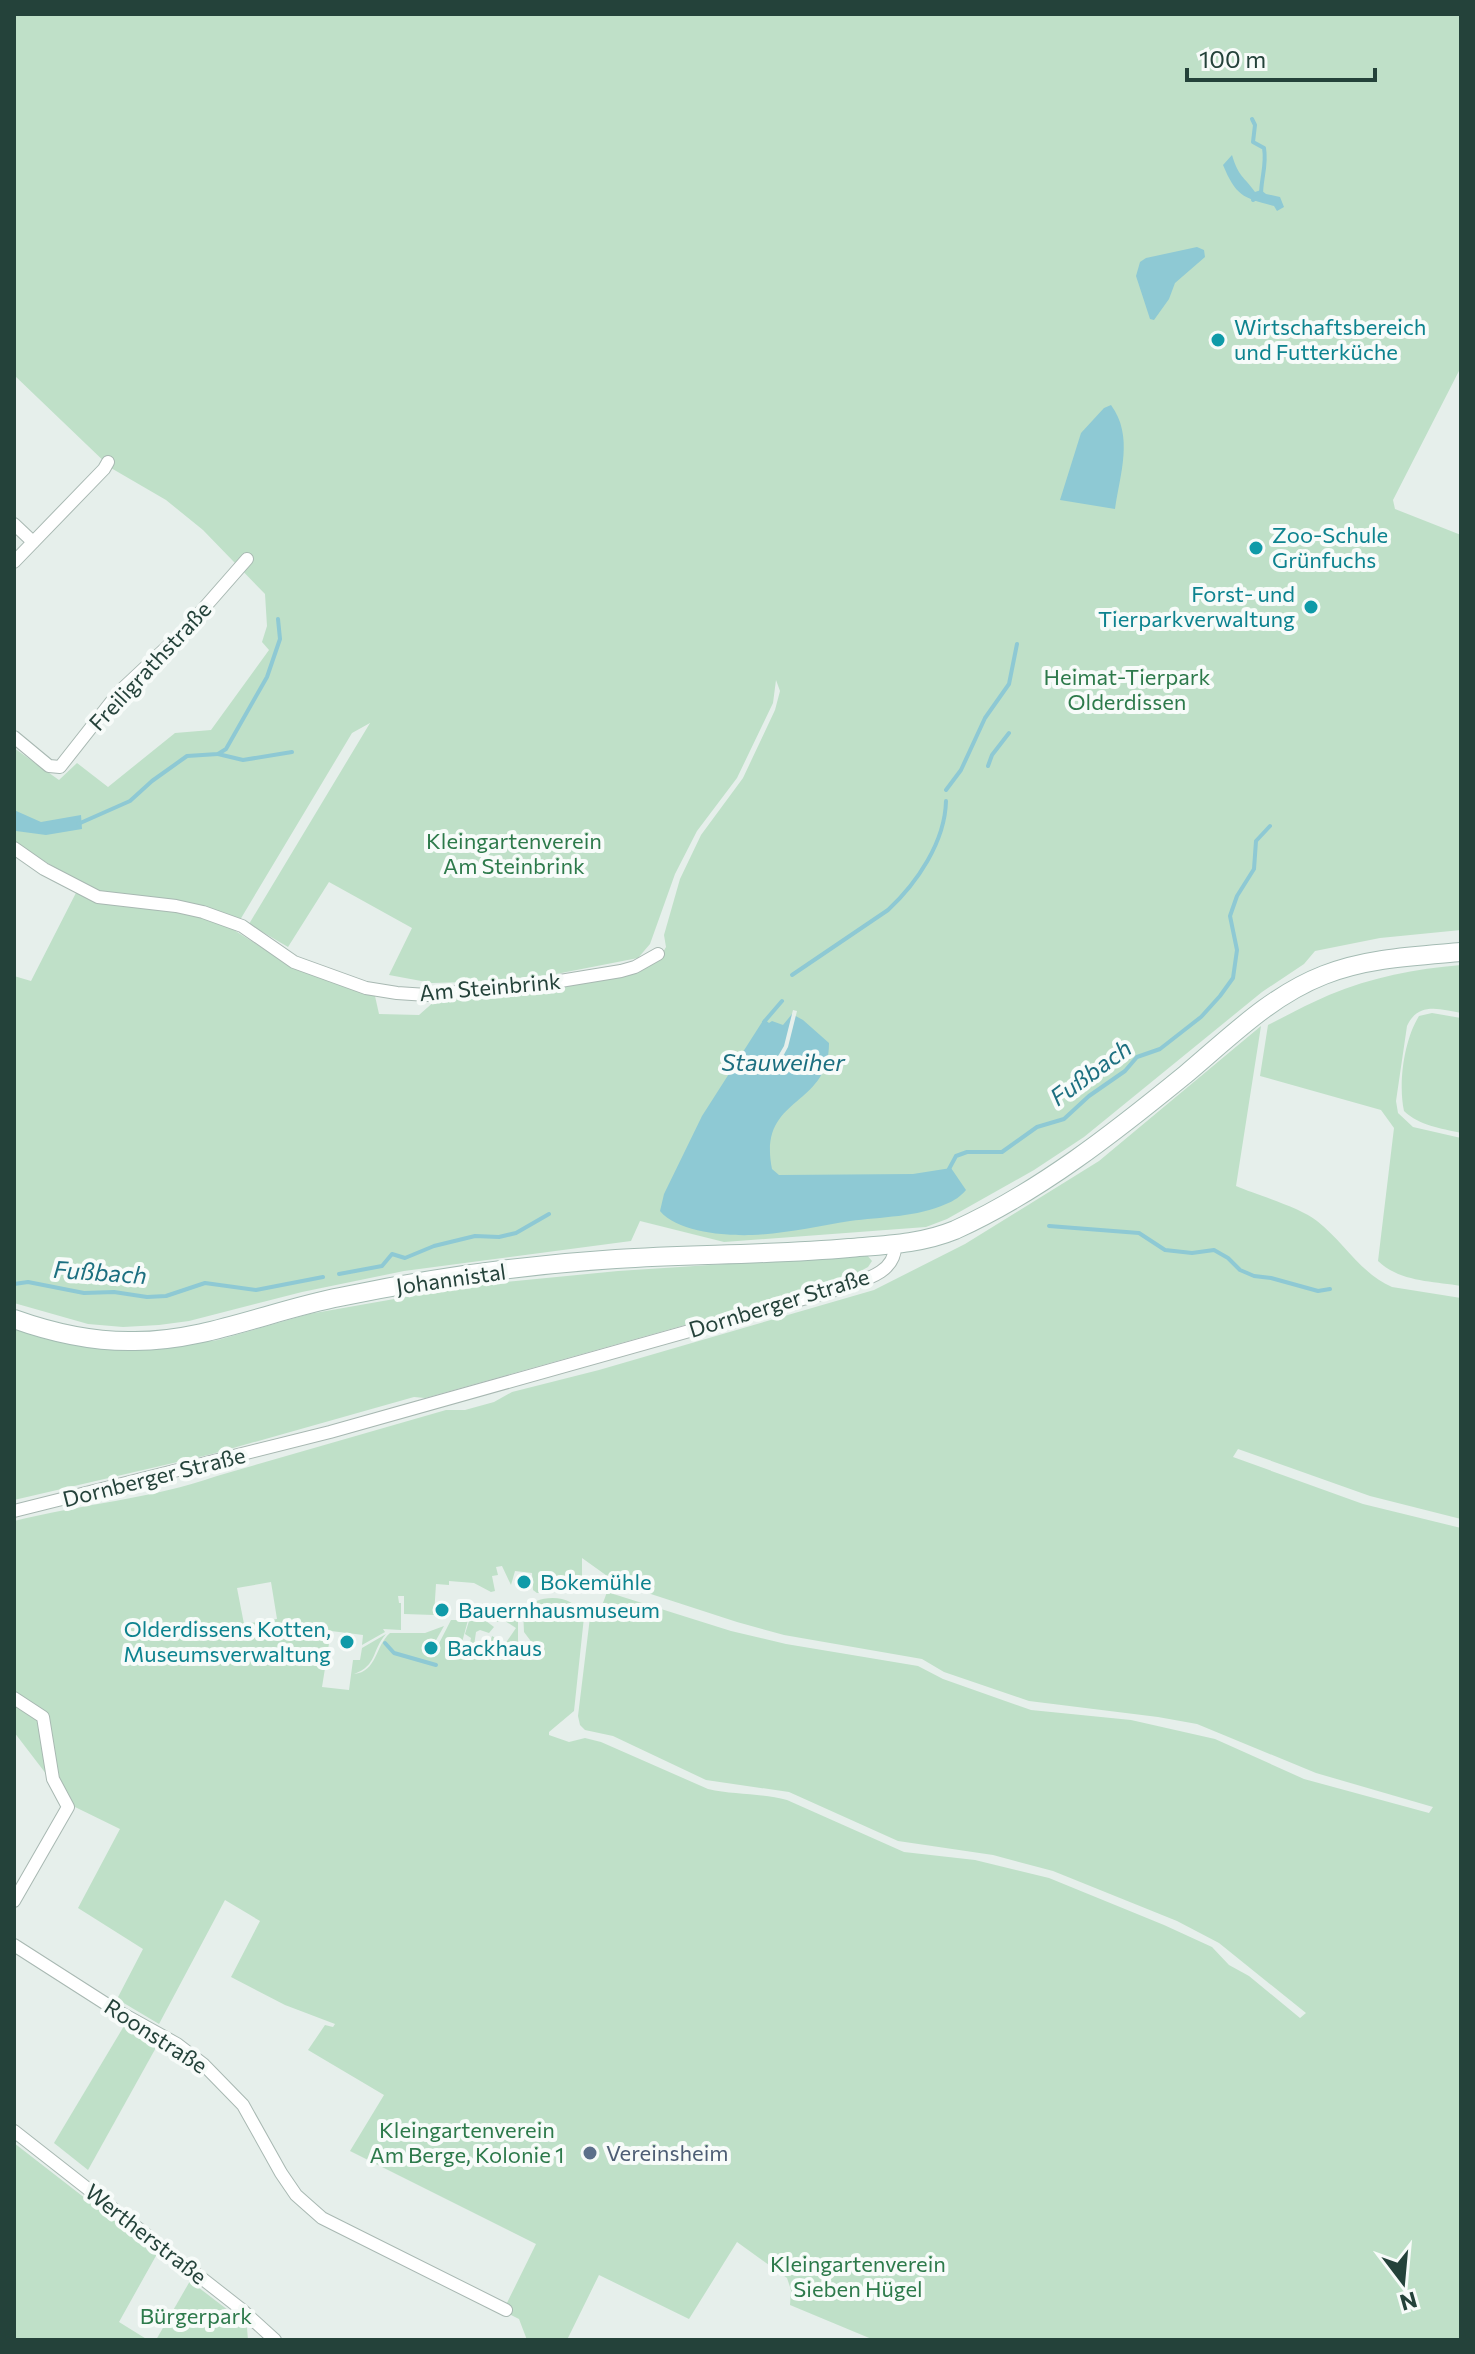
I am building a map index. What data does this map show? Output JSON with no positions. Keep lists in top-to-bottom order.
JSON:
{
  "streets": {
    "main road": ["Johannistal"],
    "street": [
      "Freiligrathstraße",
      "Am Steinbrink",
      "Dornberger Straße",
      "Roonstraße",
      "Wertherstraße"
    ]
  },
  "crossings": [
    ["Johannistal", "Dornberger Straße"]
  ],
  "water": ["Stauweiher", "Fußbach"],
  "parks": [
    "Heimat-Tierpark Olderdissen",
    "Kleingartenverein Am Steinbrink",
    "Kleingartenverein Am Berge, Kolonie 1",
    "Kleingartenverein Sieben Hügel",
    "Bürgerpark"
  ],
  "places": [
    "Wirtschaftsbereich und Futterküche",
    "Zoo-Schule Grünfuchs",
    "Forst- und Tierparkverwaltung",
    "Bokemühle",
    "Bauernhausmuseum",
    "Olderdissens Kotten, Museumsverwaltung",
    "Backhaus",
    "Vereinsheim"
  ],
  "scale_bar": "100 m",
  "north": "bottom"
}
